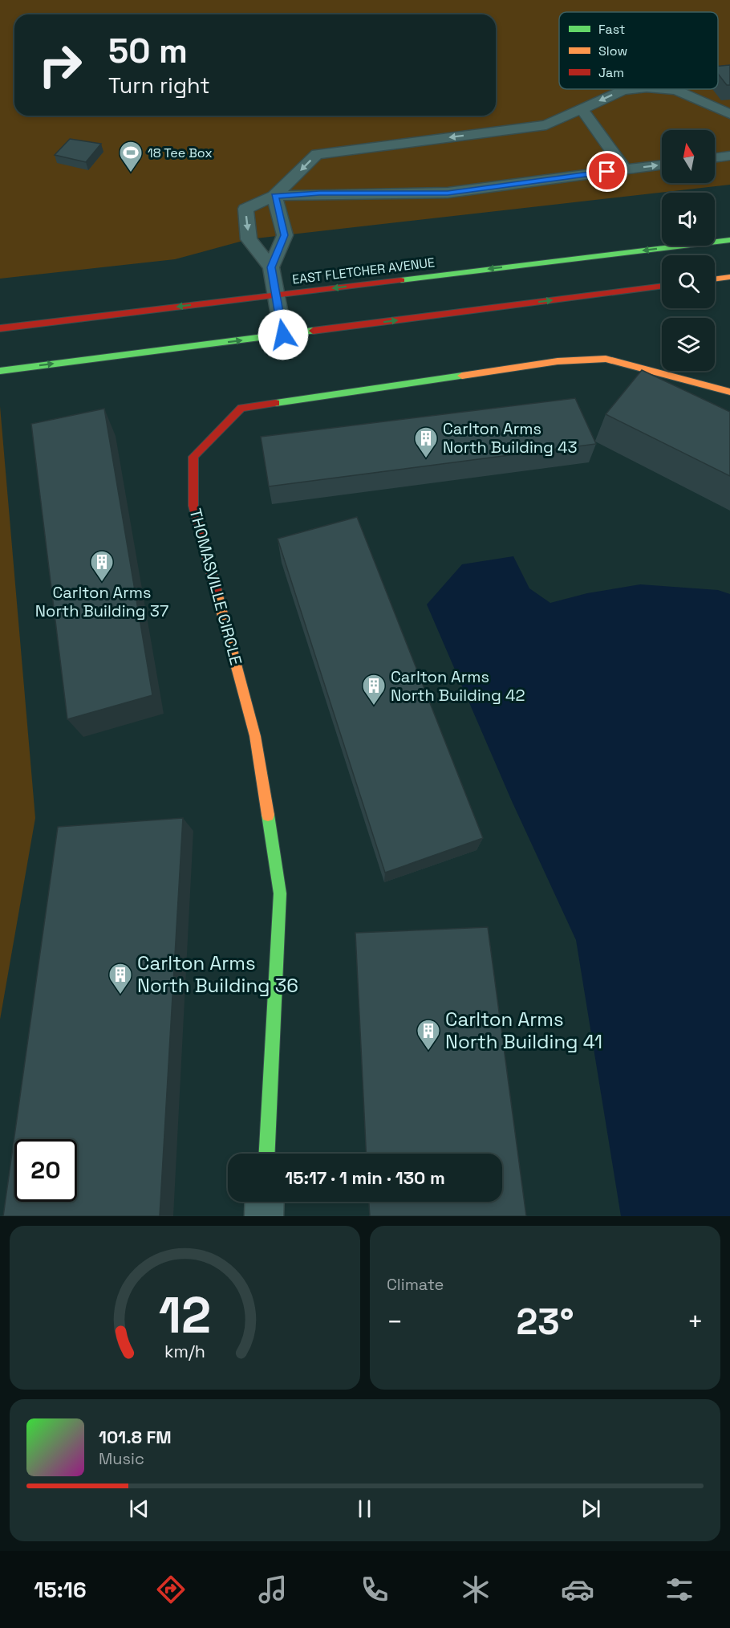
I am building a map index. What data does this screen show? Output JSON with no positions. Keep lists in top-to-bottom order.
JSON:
{
  "streets": {
    "main road": ["EAST FLETCHER AVENUE", "THOMASVILLE CIRCLE"]
  },
  "places": {
    "sports": ["18 Tee Box"],
    "building": [
      "Carlton Arms North Building 43",
      "Carlton Arms North Building 37",
      "Carlton Arms North Building 42",
      "Carlton Arms North Building 36",
      "Carlton Arms North Building 41"
    ]
  },
  "legend": ["Fast", "Slow", "Jam"],
  "north": "top",
  "page": {
    "turn": ["50 m", "Turn right"],
    "limit": "20",
    "trip": "15:17 · 1 min · 130 m",
    "tile": "Climate",
    "heat": ["−", "23°", "+"],
    "song": ["101.8 FM", "Music"],
    "tabs": "15:16",
    "gauge": ["12", "km/h"]
  }
}
